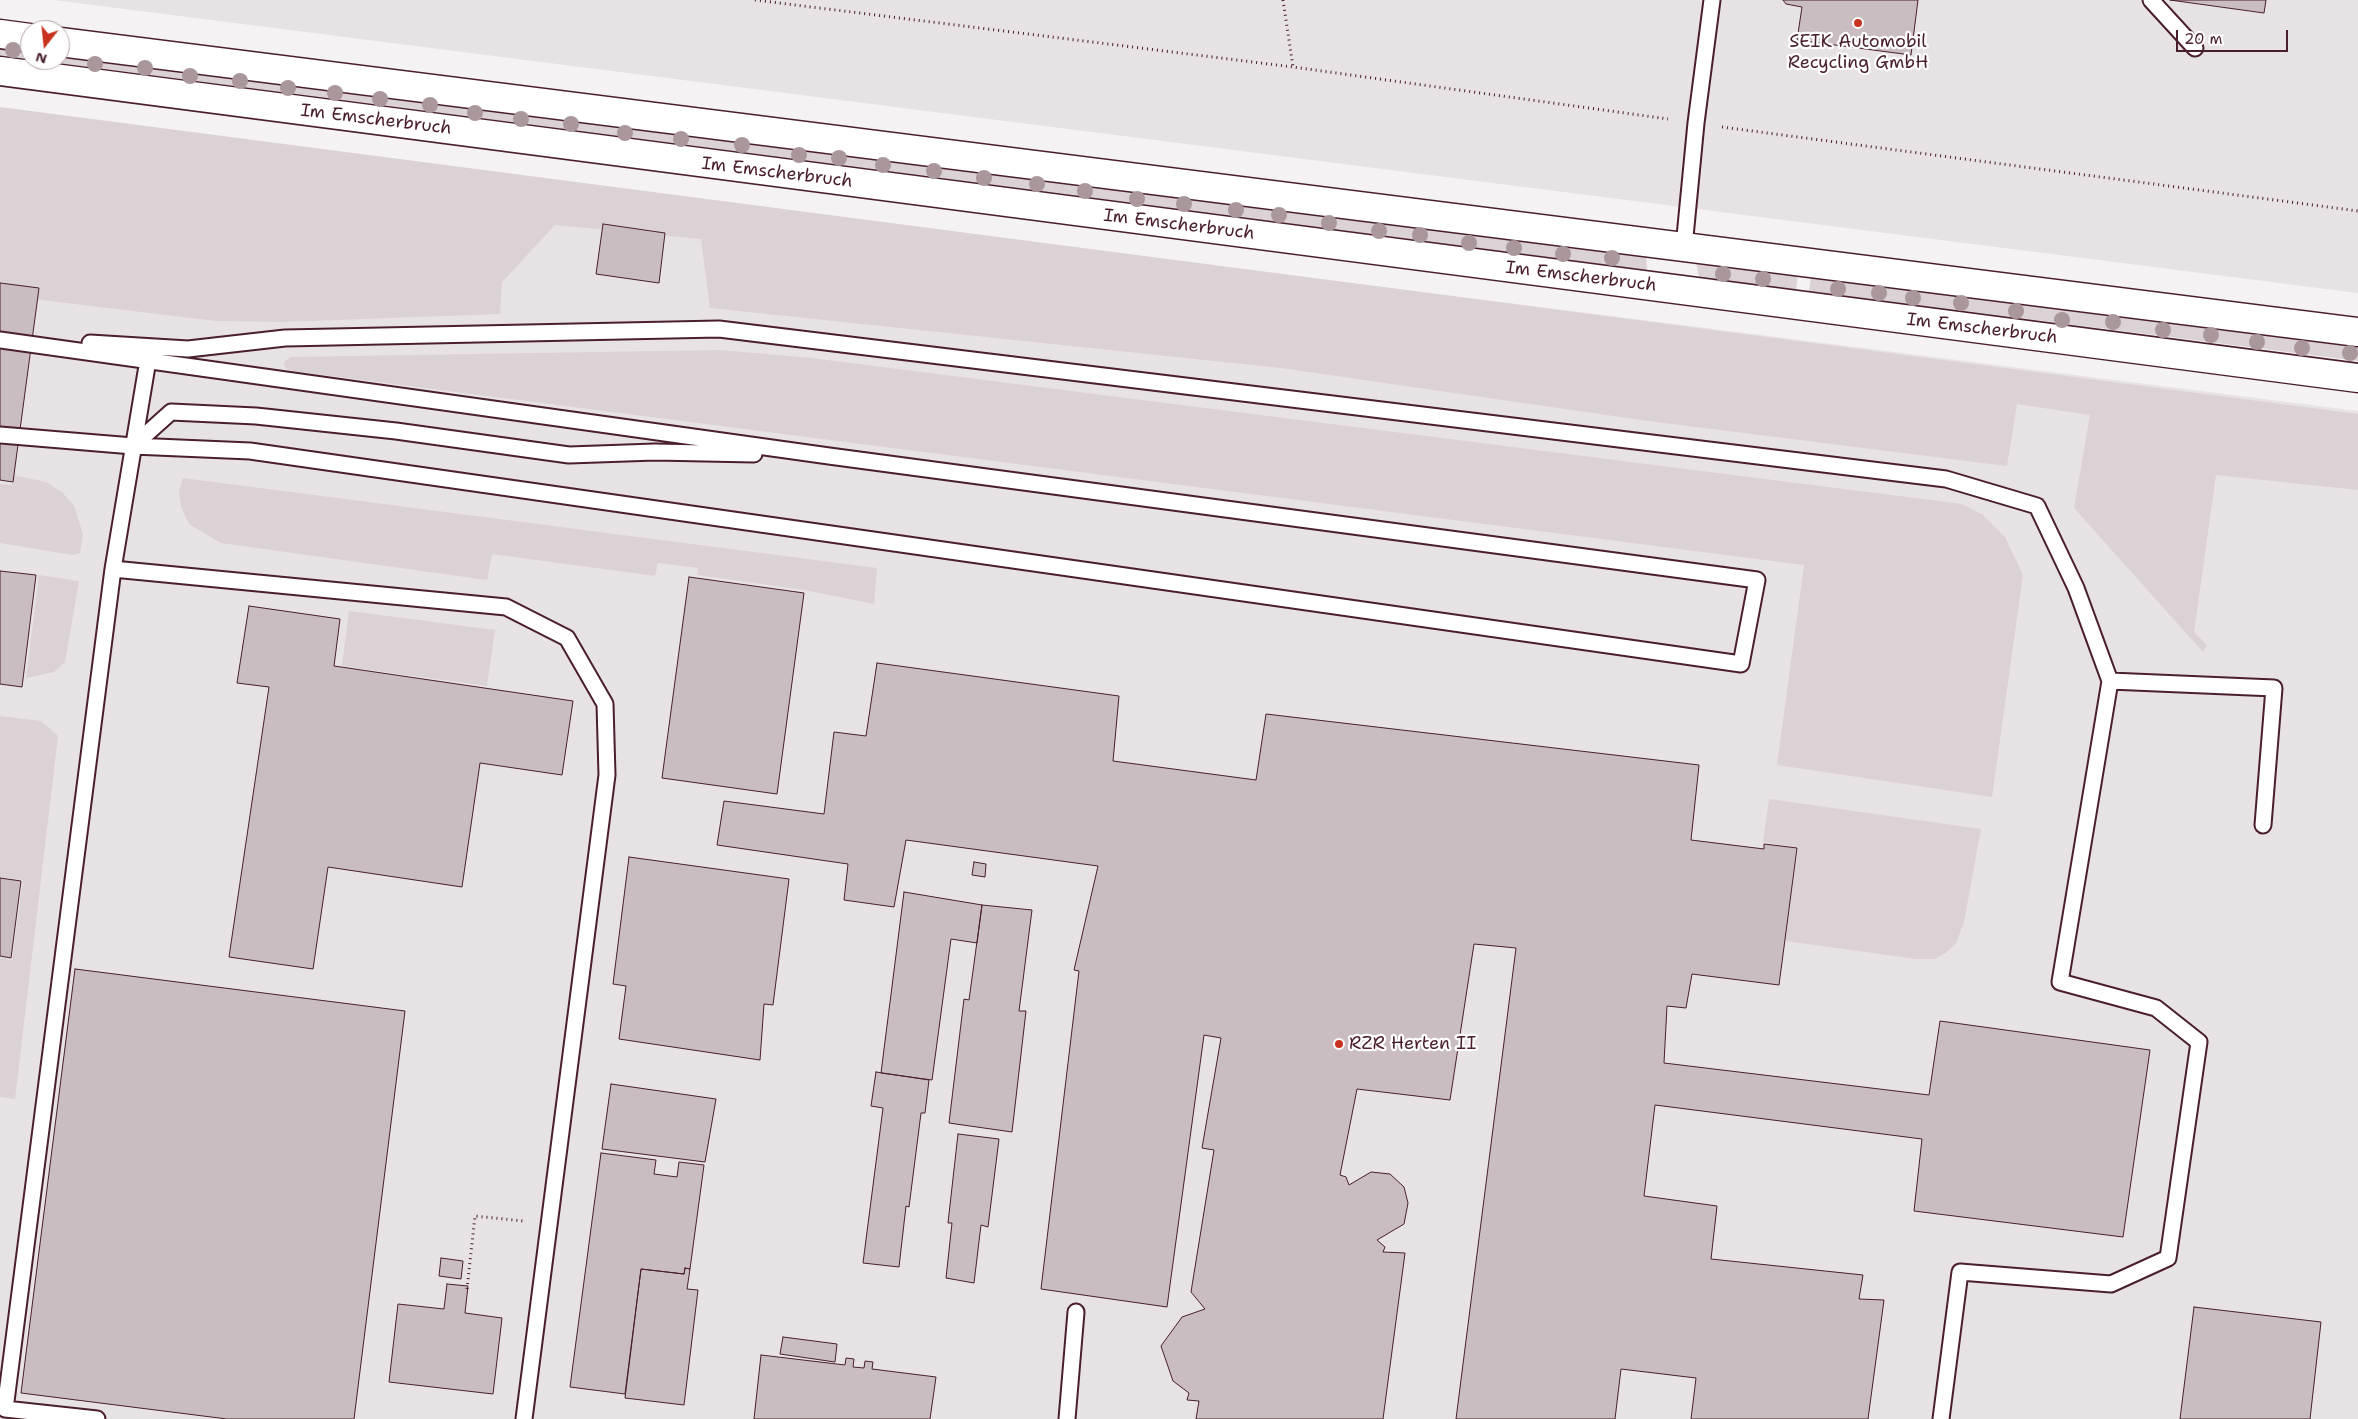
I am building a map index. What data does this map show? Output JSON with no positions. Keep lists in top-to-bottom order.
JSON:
{
  "streets": {
    "main road": ["Im Emscherbruch"]
  },
  "places": ["SEIK Automobil Recycling GmbH", "RZR Herten II"],
  "scale_bar": "20 m",
  "north": "bottom"
}
